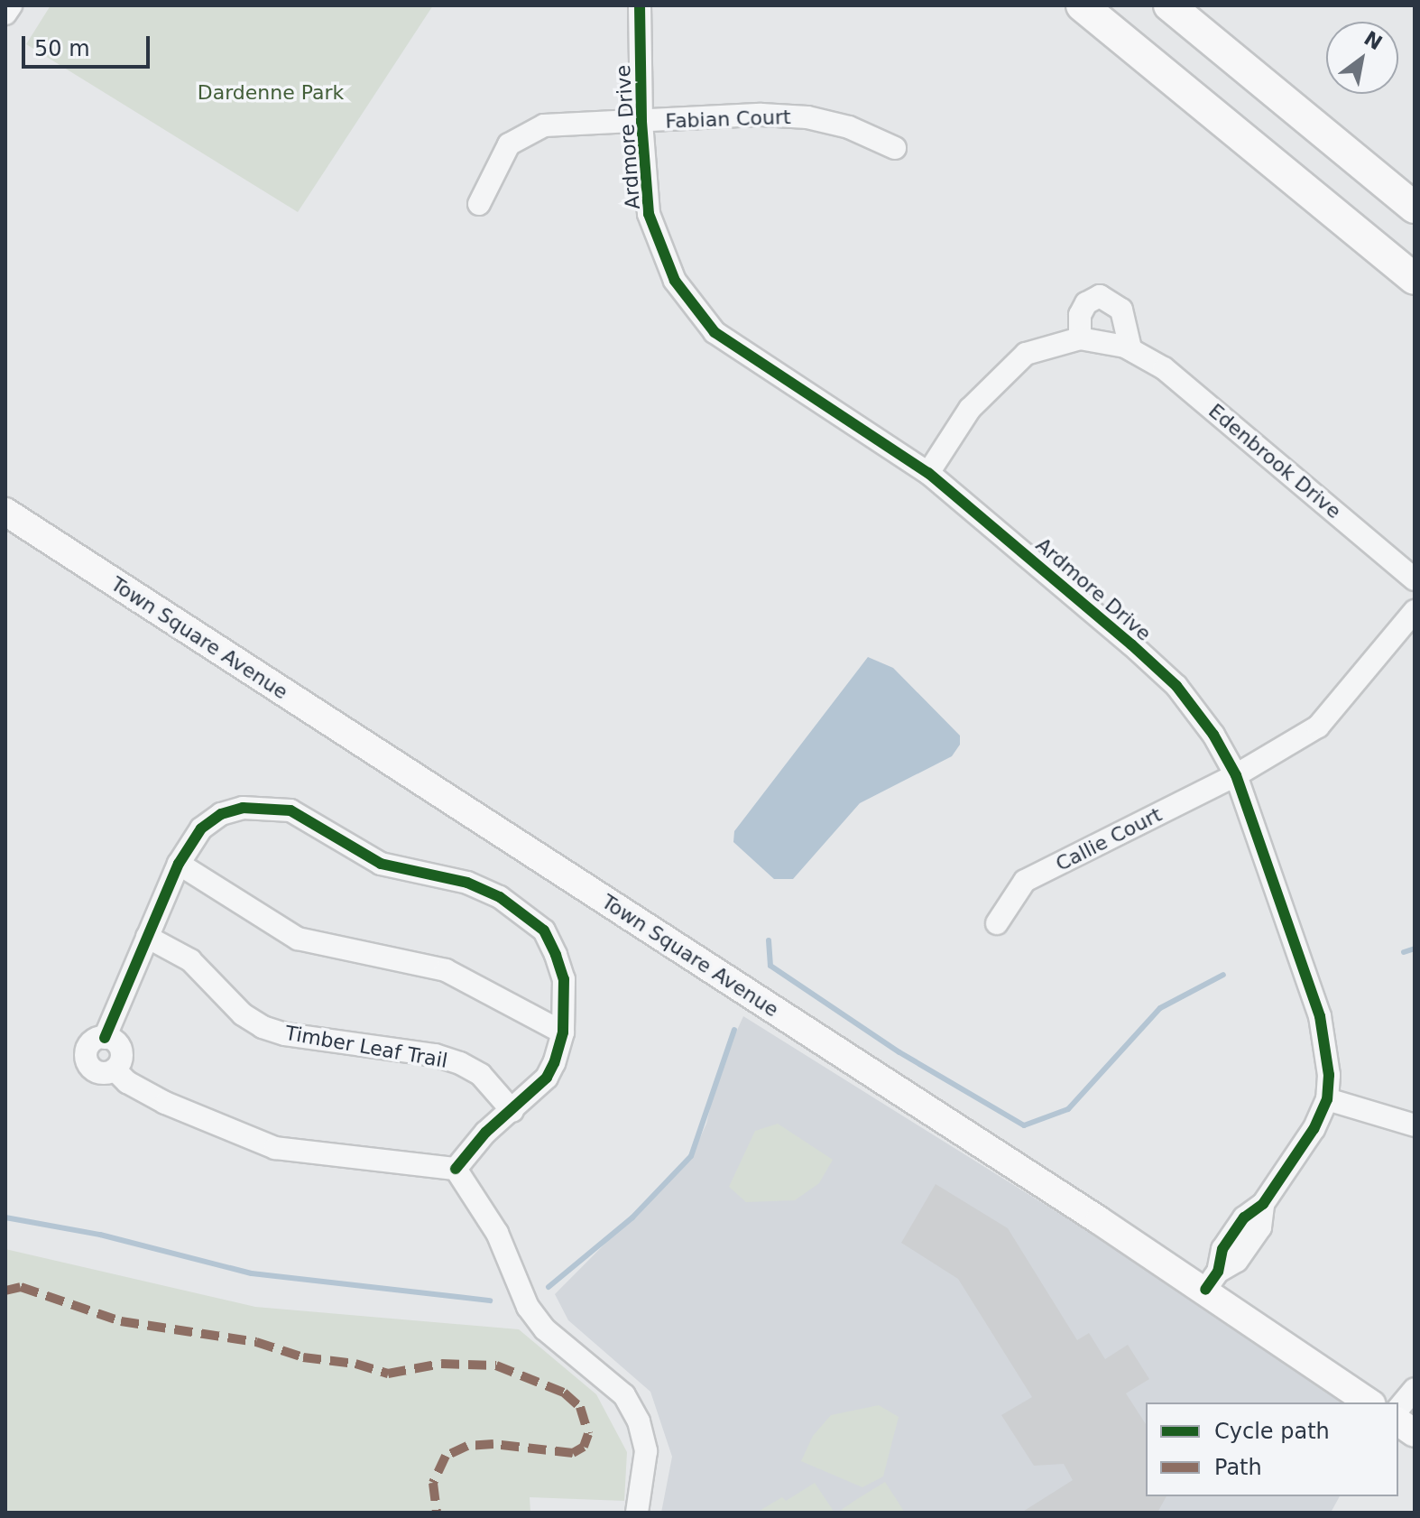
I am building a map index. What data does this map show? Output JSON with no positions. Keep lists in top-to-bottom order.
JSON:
{
  "streets": {
    "main road": ["Town Square Avenue"],
    "street": [
      "Fabian Court",
      "Ardmore Drive",
      "Edenbrook Drive",
      "Callie Court",
      "Timber Leaf Trail"
    ]
  },
  "crossings": [
    ["Fabian Court", "Ardmore Drive"],
    ["Ardmore Drive", "Edenbrook Drive"],
    ["Ardmore Drive", "Callie Court"]
  ],
  "parks": ["Dardenne Park"],
  "legend": ["Cycle path", "Path"],
  "scale_bar": "50 m",
  "north": "top right"
}
